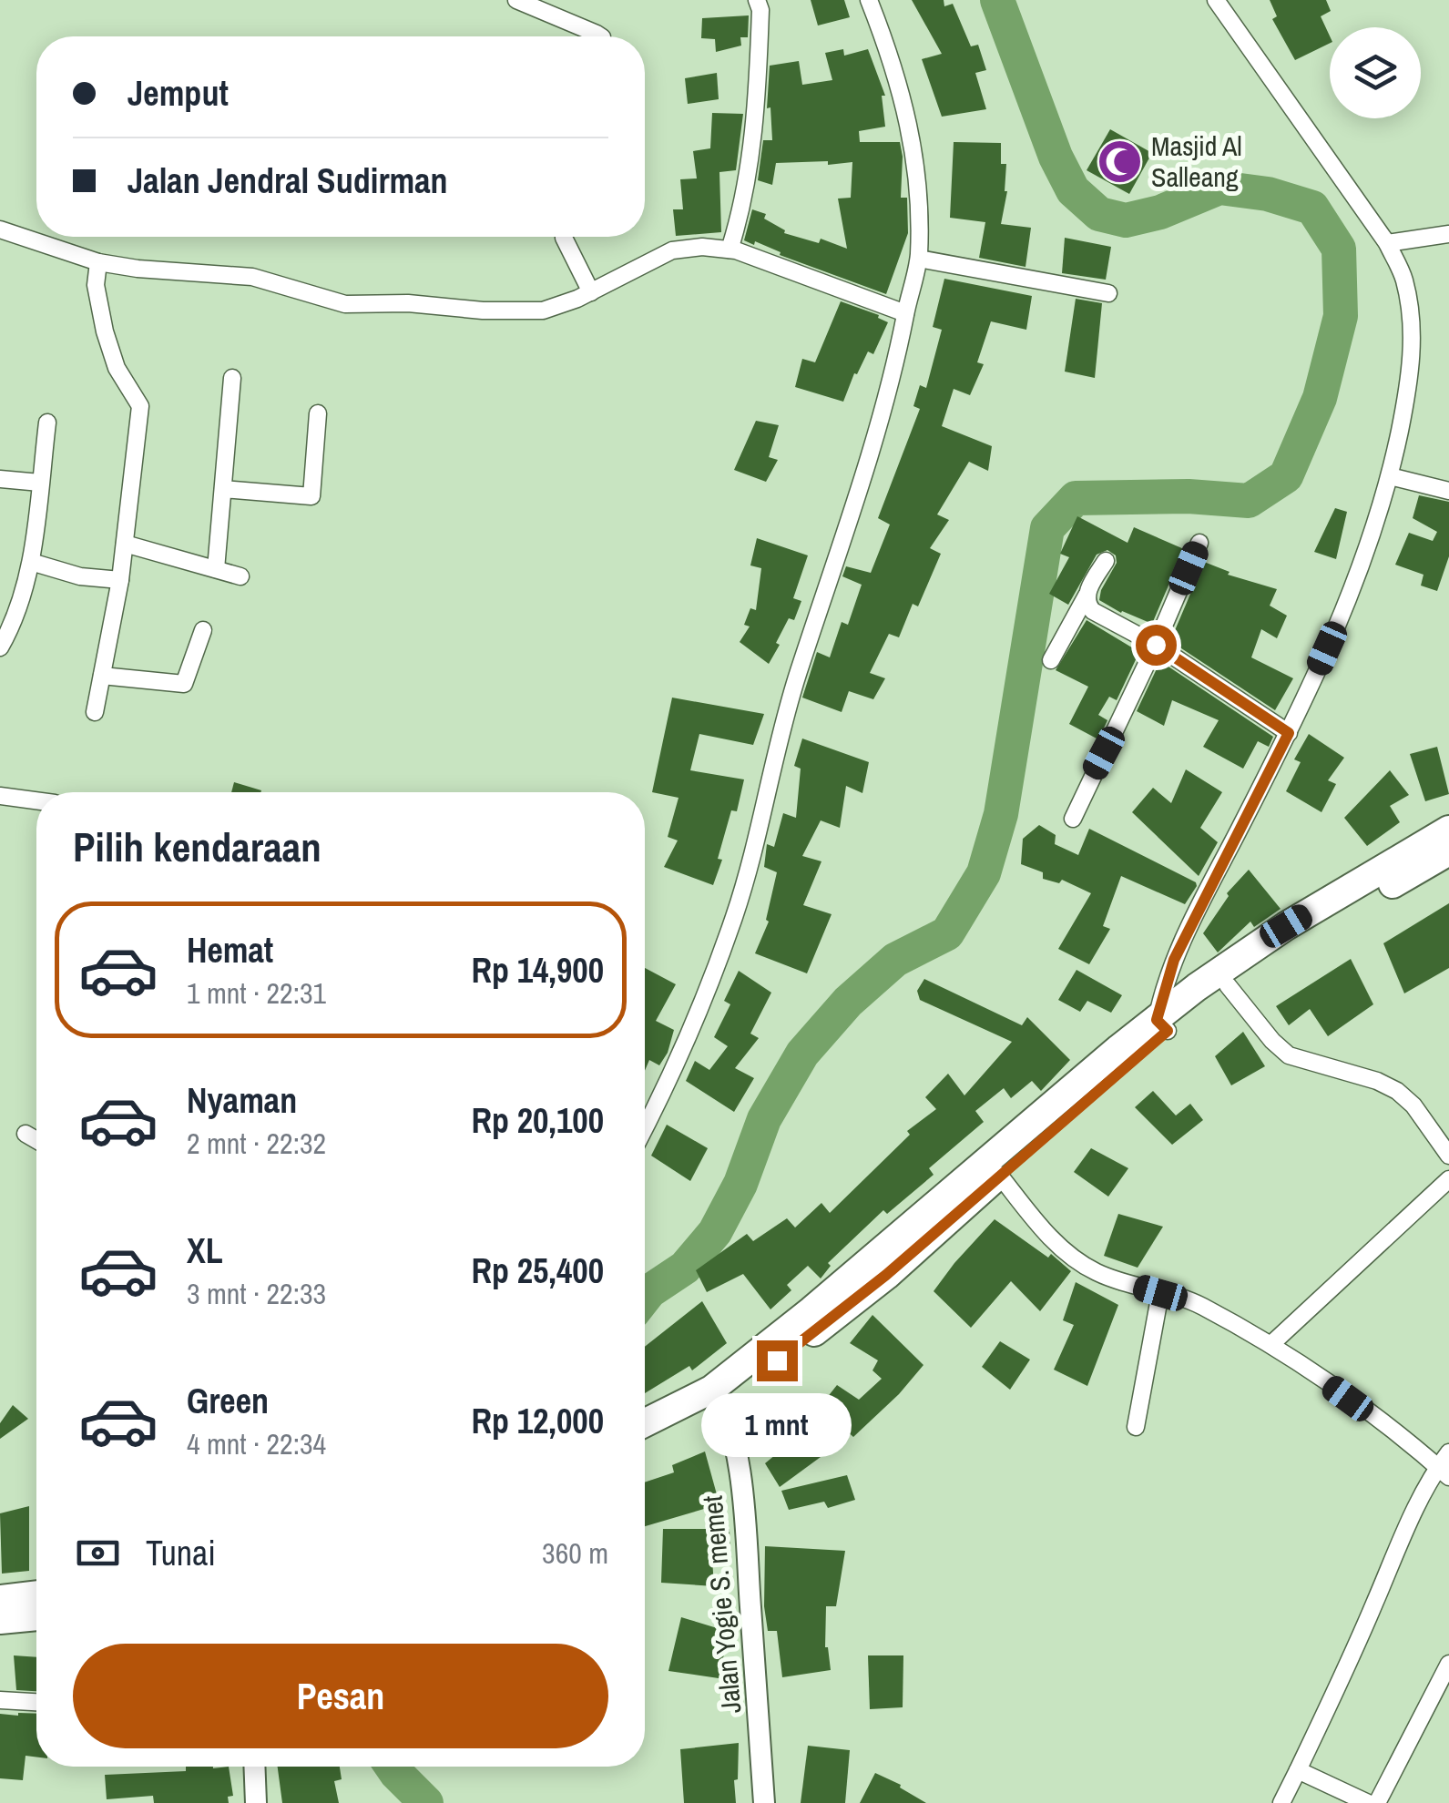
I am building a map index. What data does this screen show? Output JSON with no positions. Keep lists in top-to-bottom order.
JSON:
{
  "streets": {
    "street": ["Jalan Yogie S. memet"]
  },
  "places": {
    "mosque": ["Masjid Al Salleang"]
  },
  "page": {
    "banner": ["Jemput", "Jalan Jendral Sudirman"],
    "heading": "Pilih kendaraan",
    "list": [
      {
        "name": "Hemat",
        "note": "1 mnt · 22:31",
        "value": "Rp 14,900"
      },
      {
        "name": "Nyaman",
        "note": "2 mnt · 22:32",
        "value": "Rp 20,100"
      },
      {
        "name": "XL",
        "note": "3 mnt · 22:33",
        "value": "Rp 25,400"
      },
      {
        "name": "Green",
        "note": "4 mnt · 22:34",
        "value": "Rp 12,000"
      }
    ],
    "bubble": "1 mnt",
    "pay": ["Tunai", "360 m"],
    "buttons": "Pesan"
  }
}
